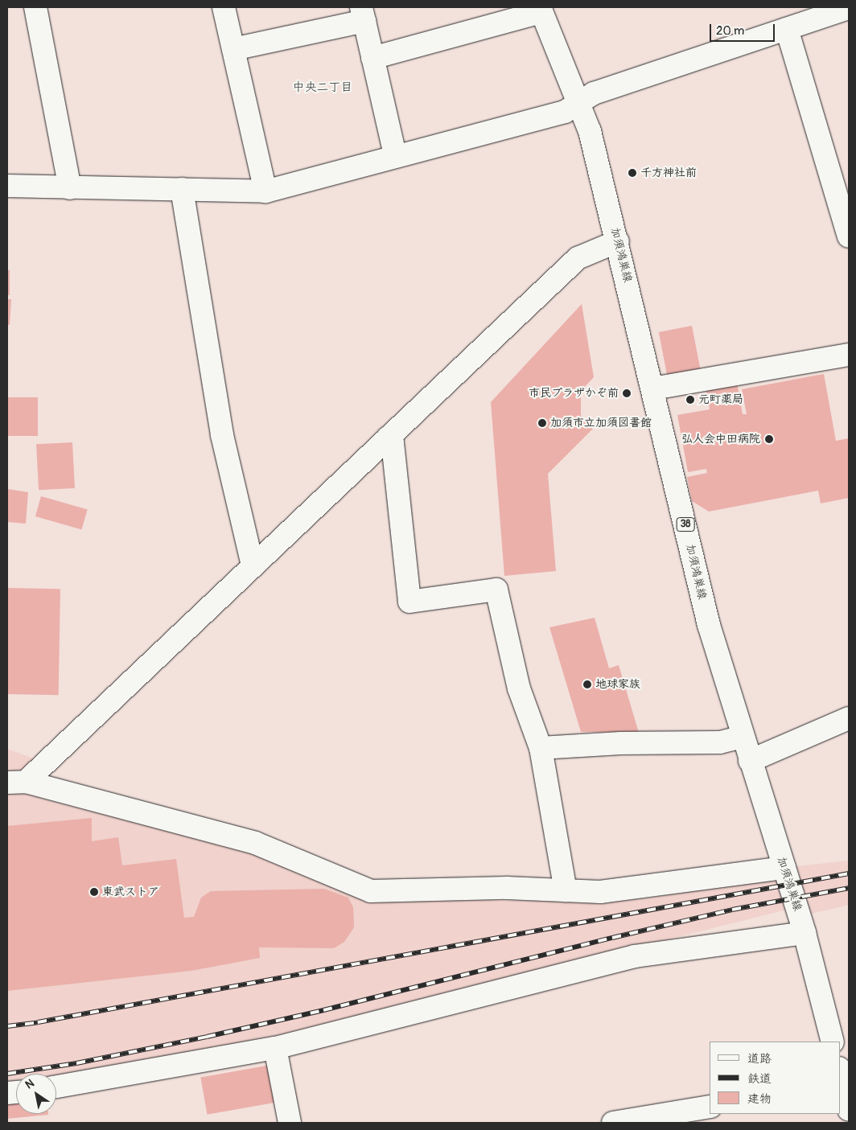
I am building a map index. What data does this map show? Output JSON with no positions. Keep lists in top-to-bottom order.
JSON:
{
  "streets": {
    "street": ["加須鴻巣線", "38"]
  },
  "districts": ["中央二丁目"],
  "places": [
    "千方神社前",
    "市民プラザかぞ前",
    "元町薬局",
    "加須市立加須図書館",
    "弘人会中田病院",
    "地球家族",
    "東武ストア"
  ],
  "legend": ["道路", "鉄道", "建物"],
  "scale_bar": "20 m",
  "north": "top left"
}
